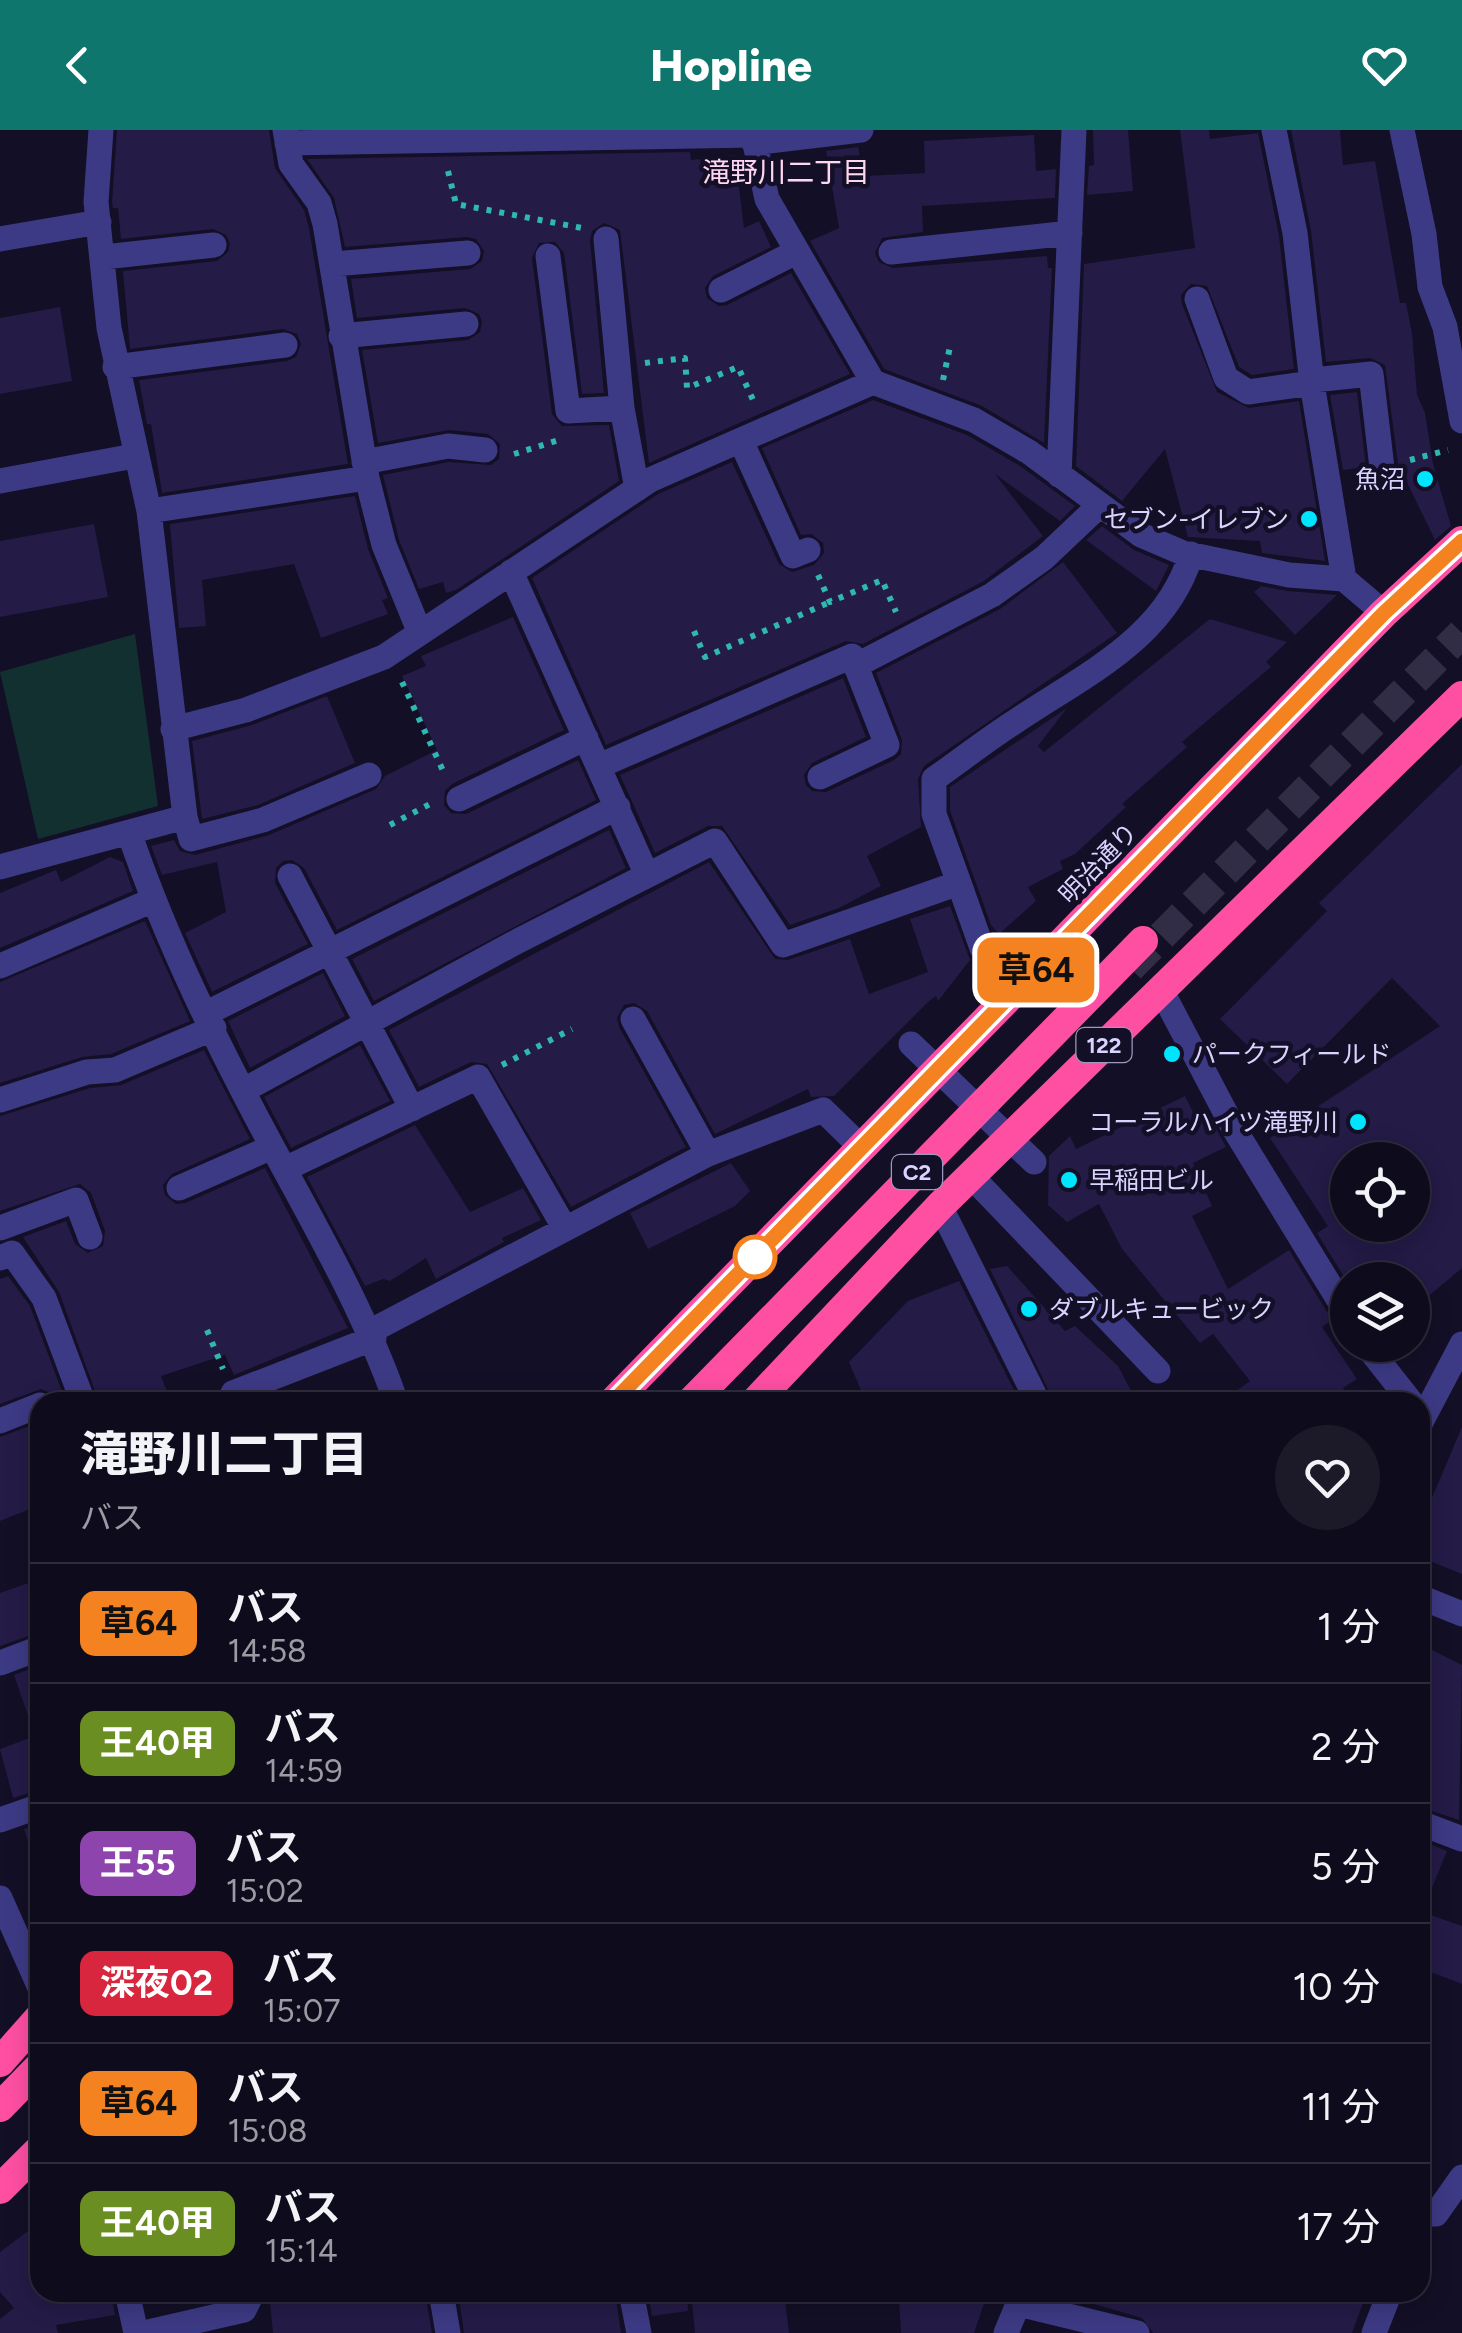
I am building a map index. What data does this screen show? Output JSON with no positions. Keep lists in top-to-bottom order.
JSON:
{
  "streets": {
    "highway": ["明治通り", "122", "C2"]
  },
  "districts": ["滝野川二丁目"],
  "places": [
    "魚沼",
    "セブン-イレブン",
    "パークフィールド",
    "コーラルハイツ滝野川",
    "早稲田ビル",
    "ダブルキュービック"
  ],
  "lines": ["bus line 草64"],
  "page": {
    "header": "Hopline",
    "on_map": "草64",
    "heading": ["滝野川二丁目", "バス"],
    "list": [
      {
        "mark": "草64",
        "name": "バス",
        "note": "14:58",
        "value": "1 分"
      },
      {
        "mark": "王40甲",
        "name": "バス",
        "note": "14:59",
        "value": "2 分"
      },
      {
        "mark": "王55",
        "name": "バス",
        "note": "15:02",
        "value": "5 分"
      },
      {
        "mark": "深夜02",
        "name": "バス",
        "note": "15:07",
        "value": "10 分"
      },
      {
        "mark": "草64",
        "name": "バス",
        "note": "15:08",
        "value": "11 分"
      },
      {
        "mark": "王40甲",
        "name": "バス",
        "note": "15:14",
        "value": "17 分"
      }
    ]
  }
}
